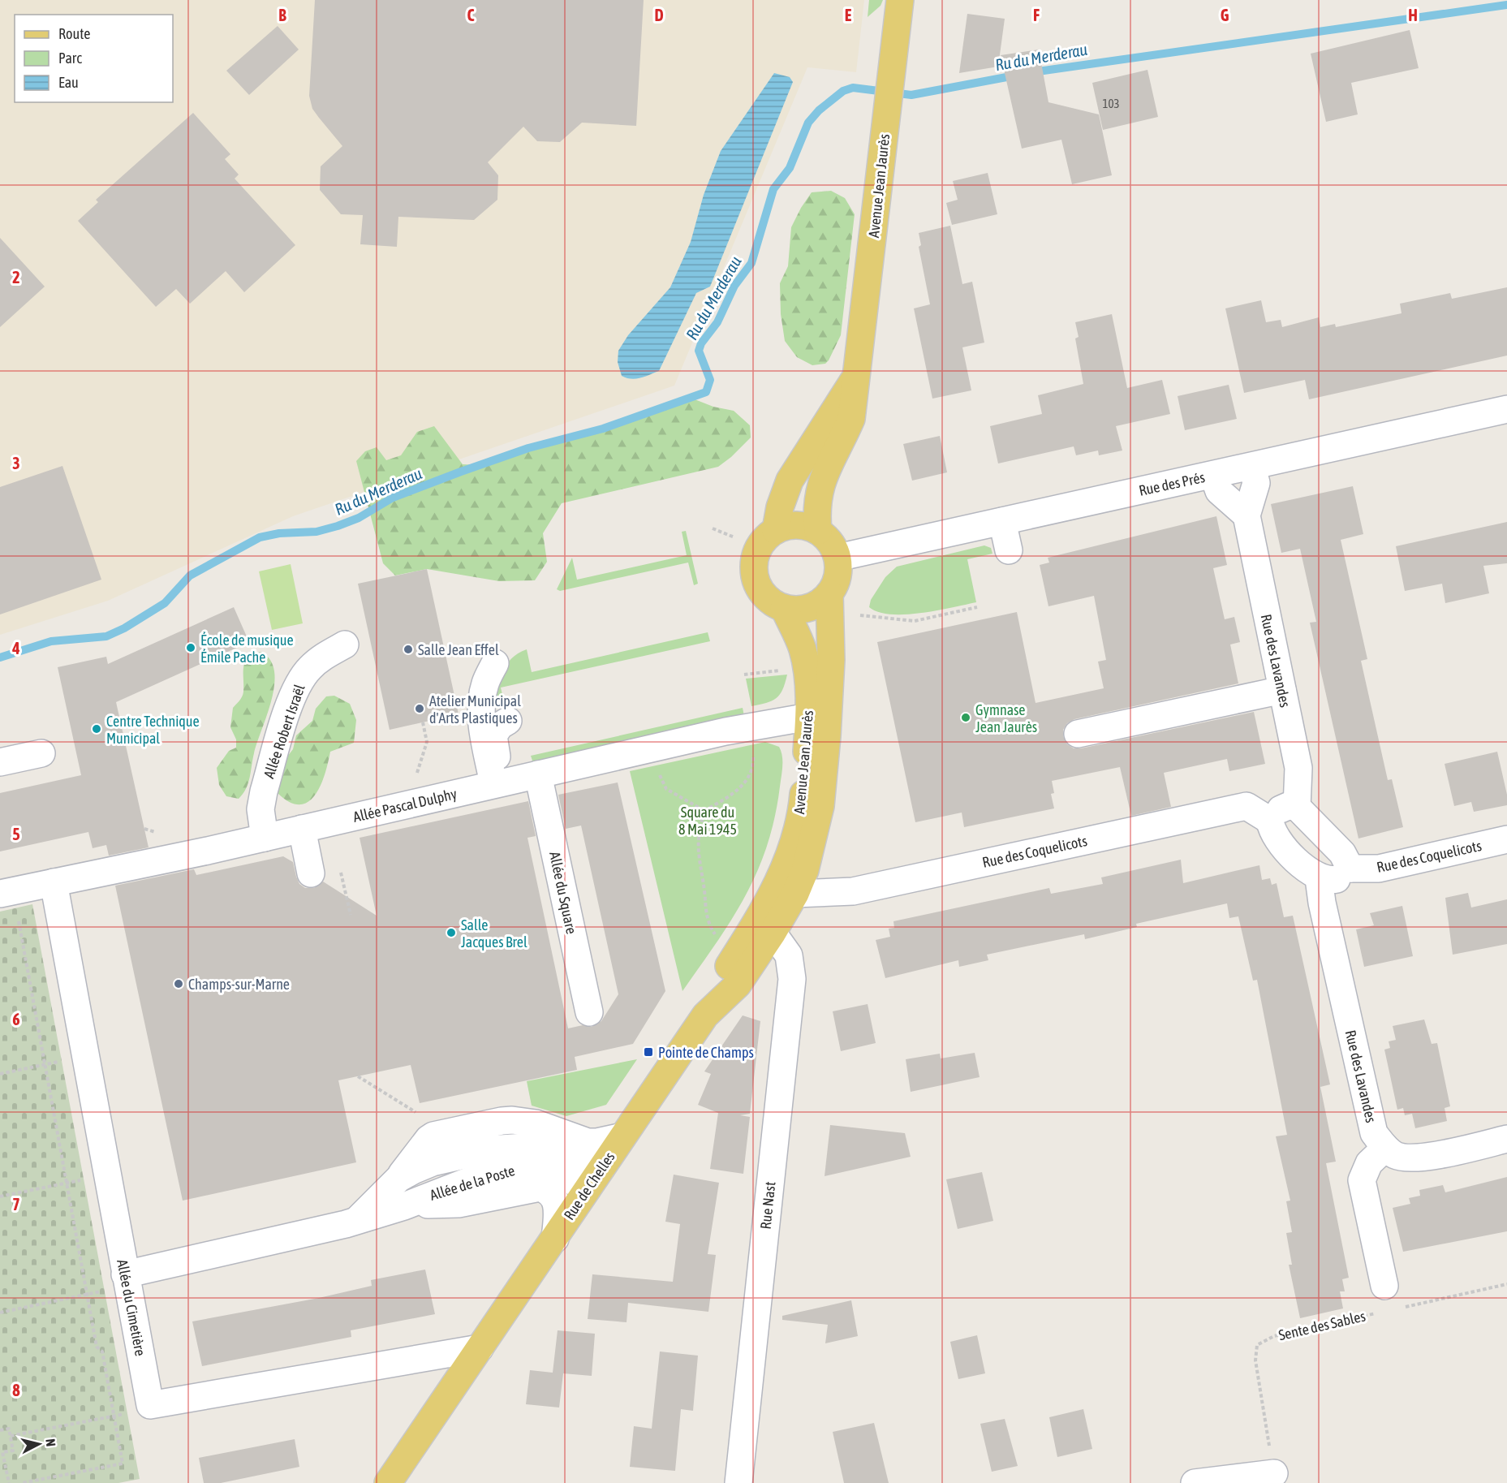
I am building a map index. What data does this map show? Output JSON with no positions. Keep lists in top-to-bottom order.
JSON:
{
  "streets": {
    "main road": ["Avenue Jean Jaurès", "Rue de Chelles"],
    "street": [
      "Rue des Prés",
      "Rue des Lavandes",
      "Allée Robert Israël",
      "Allée Pascal Dulphy",
      "Rue des Coquelicots",
      "Allée du Square",
      "Allée de la Poste",
      "Rue Nast",
      "Allée du Cimetière"
    ],
    "path": ["Sente des Sables"]
  },
  "crossings": [
    ["Avenue Jean Jaurès", "Rue des Prés"],
    ["Avenue Jean Jaurès", "Allée Pascal Dulphy"],
    ["Avenue Jean Jaurès", "Rue des Coquelicots"],
    ["Avenue Jean Jaurès", "Rue de Chelles"],
    ["Rue des Prés", "Rue des Lavandes"],
    ["Allée Robert Israël", "Allée Pascal Dulphy"],
    ["Allée Pascal Dulphy", "Allée du Square"],
    ["Allée Pascal Dulphy", "Allée du Cimetière"],
    ["Rue des Coquelicots", "Rue de Chelles"],
    ["Allée de la Poste", "Rue de Chelles"],
    ["Allée de la Poste", "Allée du Cimetière"],
    ["Rue de Chelles", "Rue Nast"]
  ],
  "water": ["Ru du Merderau"],
  "parks": ["Square du 8 Mai 1945"],
  "places": {
    "other": [
      "École de musique Émile Pache",
      "Salle Jean Effel",
      "Atelier Municipal d'Arts Plastiques",
      "Gymnase Jean Jaurès",
      "Centre Technique Municipal",
      "Salle Jacques Brel",
      "Champs-sur-Marne"
    ],
    "transit": ["Pointe de Champs"]
  },
  "house_numbers": ["103"],
  "legend": ["Route", "Parc", "Eau"],
  "north": "right",
  "grid": {
    "columns": [
      "B",
      "C",
      "D",
      "E",
      "F",
      "G",
      "H"
    ],
    "rows": [
      "2",
      "3",
      "4",
      "5",
      "6",
      "7",
      "8"
    ]
  }
}
